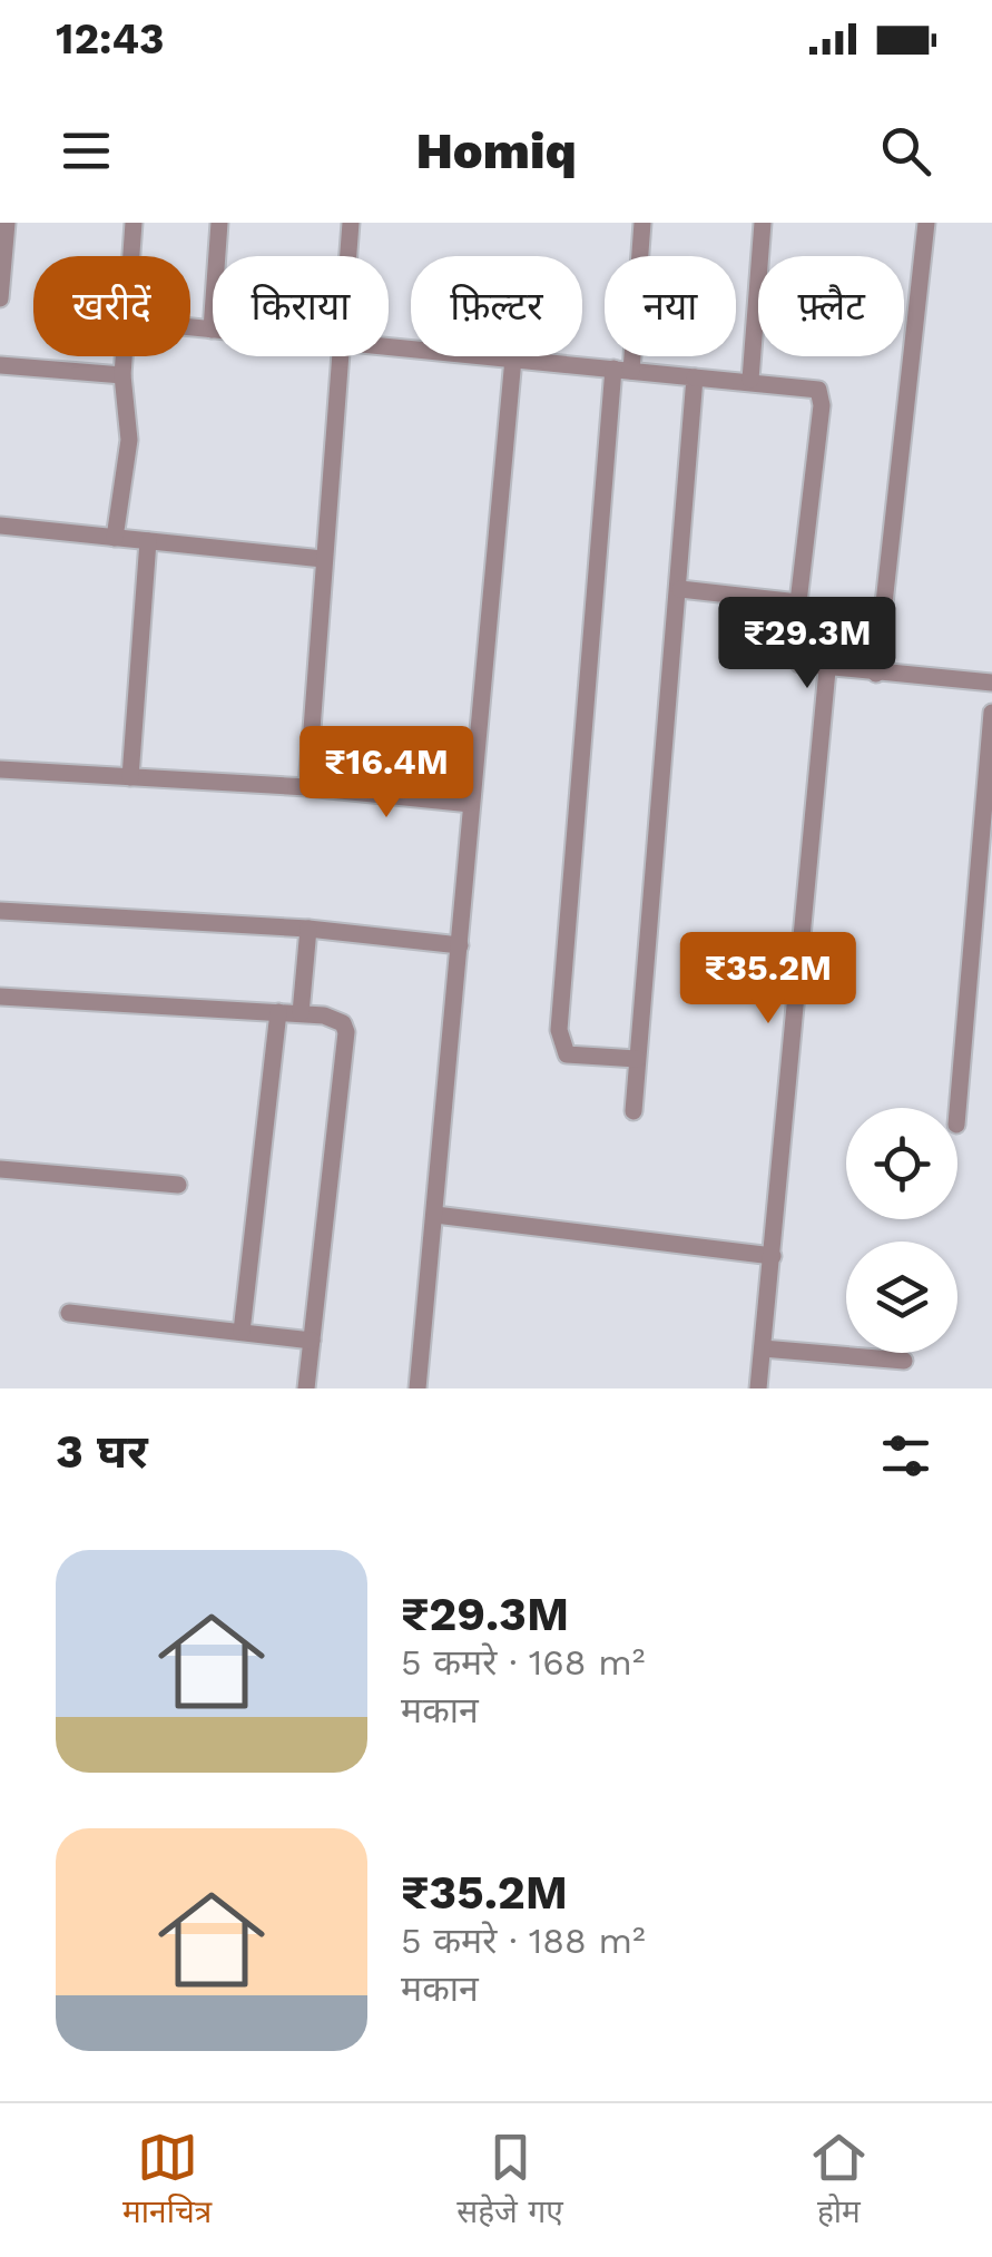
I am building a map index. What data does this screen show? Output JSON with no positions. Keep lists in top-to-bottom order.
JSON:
{
  "page": {
    "status": "12:43",
    "header": "Homiq",
    "chip": [
      "खरीदें",
      "किराया",
      "फ़िल्टर",
      "नया",
      "फ़्लैट"
    ],
    "price": ["₹29.3M", "₹16.4M", "₹35.2M"],
    "heading": "3 घर",
    "list": [
      {
        "name": "₹29.3M",
        "note": "5 कमरे · 168 m² · मकान"
      },
      {
        "name": "₹35.2M",
        "note": "5 कमरे · 188 m² · मकान"
      }
    ],
    "tabs": ["मानचित्र", "सहेजे गए", "होम"]
  }
}
